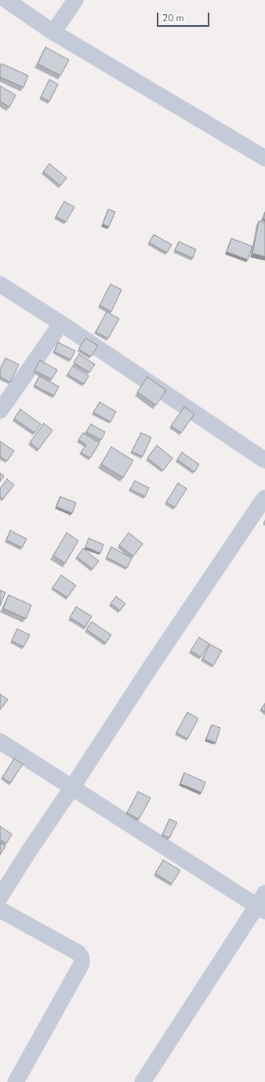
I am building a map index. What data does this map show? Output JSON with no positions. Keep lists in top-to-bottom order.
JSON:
{
  "scale_bar": "20 m"
}
